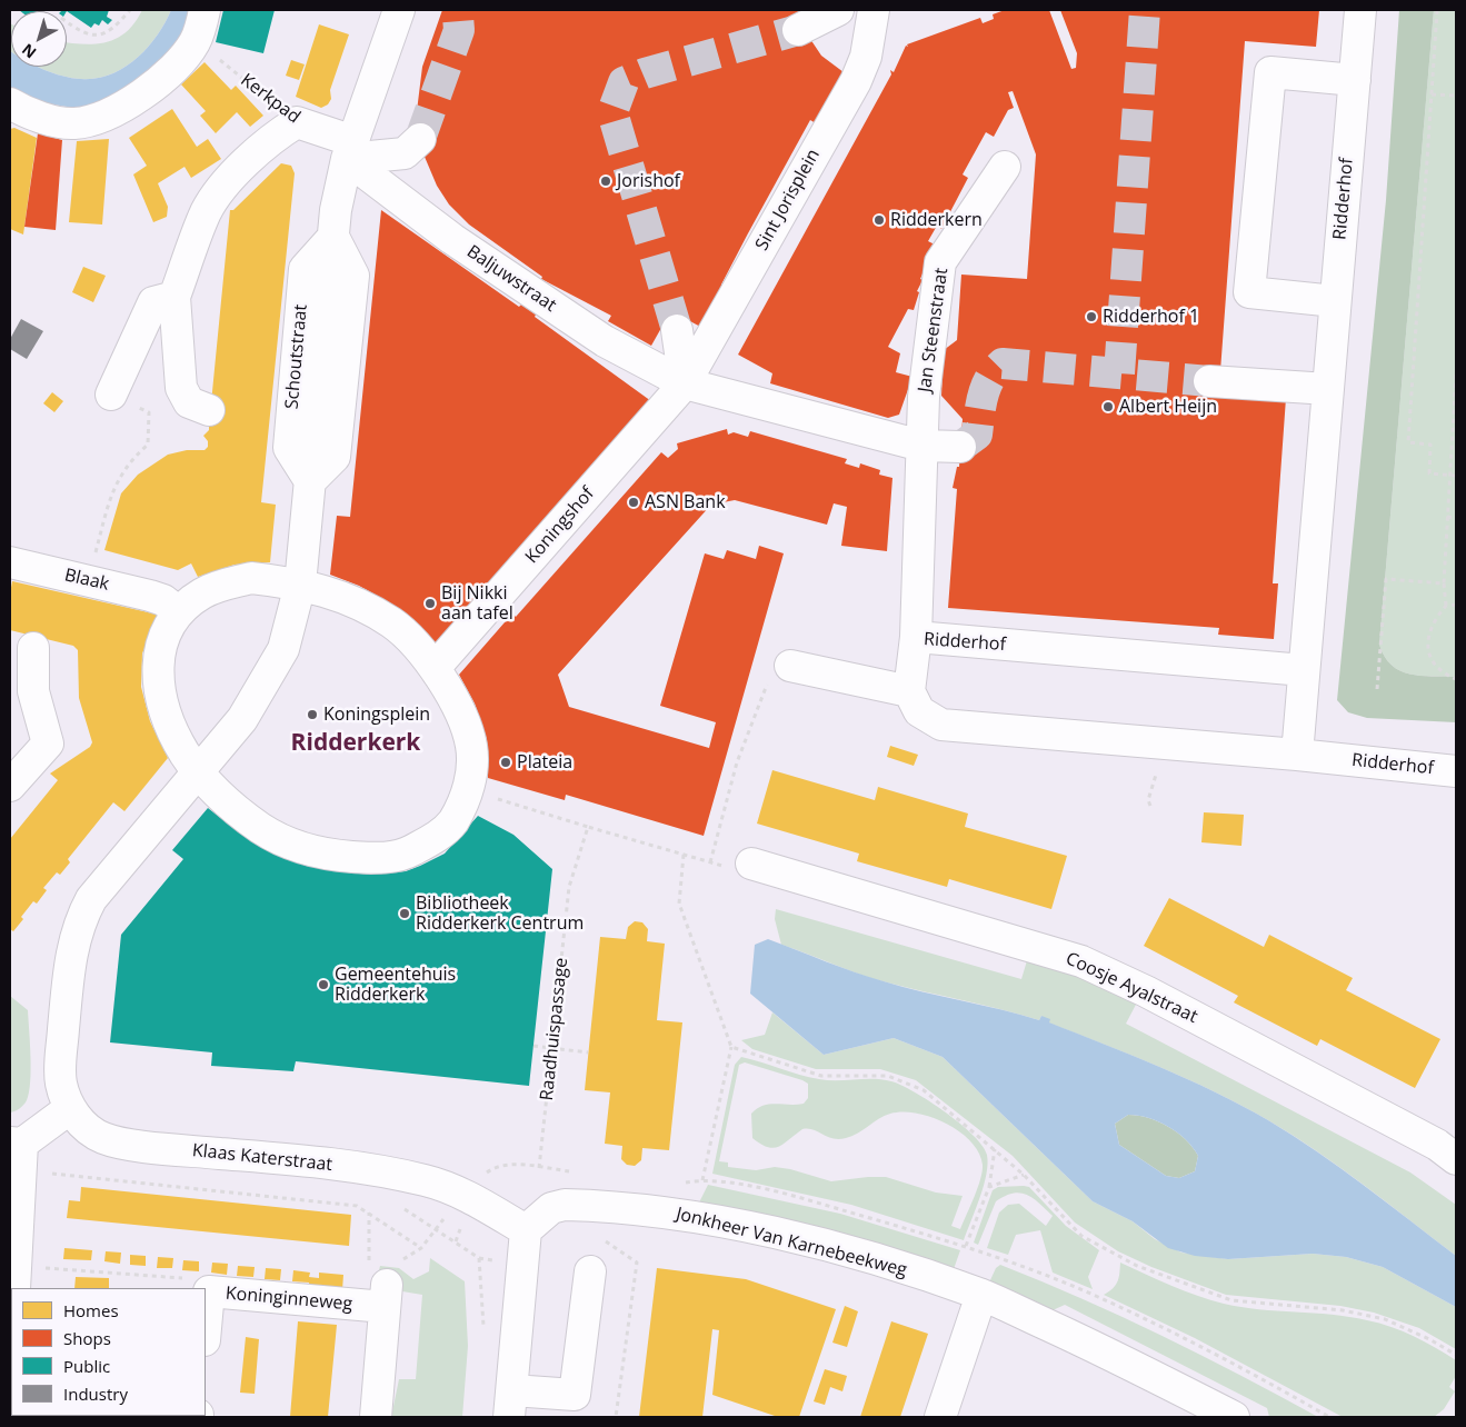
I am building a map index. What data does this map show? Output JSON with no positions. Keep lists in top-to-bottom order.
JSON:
{
  "streets": {
    "street": [
      "Kerkpad",
      "Ridderhof",
      "Sint Jorisplein",
      "Baljuwstraat",
      "Jan Steenstraat",
      "Schoutstraat",
      "Koningshof",
      "Blaak",
      "Coosje Ayalstraat",
      "Klaas Katerstraat",
      "Jonkheer Van Karnebeekweg",
      "Koninginneweg"
    ],
    "path": ["Raadhuispassage"]
  },
  "crossings": [
    ["Kerkpad", "Baljuwstraat"],
    ["Kerkpad", "Schoutstraat"],
    ["Ridderhof", "Jan Steenstraat"],
    ["Sint Jorisplein", "Baljuwstraat"],
    ["Sint Jorisplein", "Koningshof"],
    ["Baljuwstraat", "Schoutstraat"],
    ["Baljuwstraat", "Koningshof"],
    ["Klaas Katerstraat", "Jonkheer Van Karnebeekweg"]
  ],
  "districts": ["Ridderkerk"],
  "places": [
    "Jorishof",
    "Ridderkern",
    "Ridderhof 1",
    "Albert Heijn",
    "ASN Bank",
    "Bij Nikki aan tafel",
    "Koningsplein",
    "Plateia",
    "Bibliotheek Ridderkerk Centrum",
    "Gemeentehuis Ridderkerk"
  ],
  "legend": [
    "Homes",
    "Shops",
    "Public",
    "Industry"
  ],
  "north": "bottom left"
}
